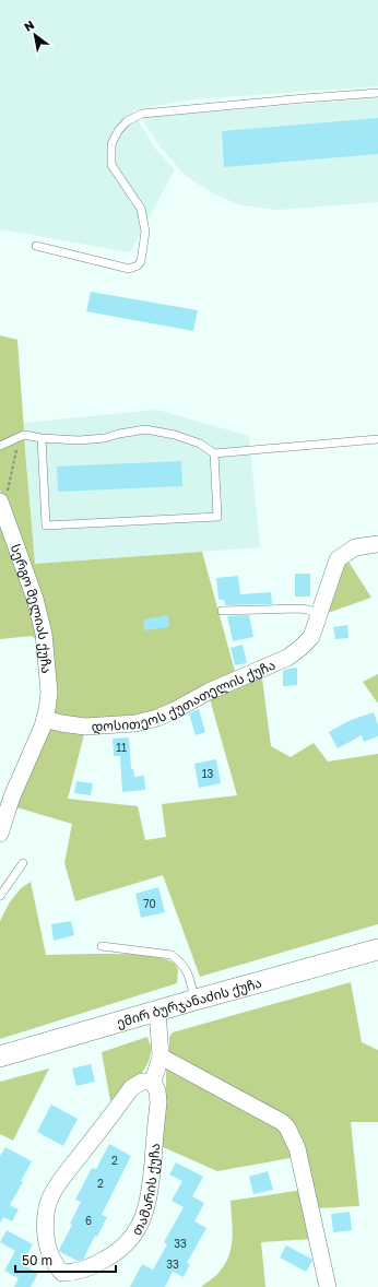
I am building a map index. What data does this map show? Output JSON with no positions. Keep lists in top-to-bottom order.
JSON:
{
  "streets": {
    "street": [
      "სერგო მელიას ქუჩა",
      "დოსითეოს ქუთათელის ქუჩა",
      "ემირ ბურჯანაძის ქუჩა",
      "თამარის ქუჩა"
    ]
  },
  "crossings": [
    ["სერგო მელიას ქუჩა", "დოსითეოს ქუთათელის ქუჩა"]
  ],
  "house_numbers": [
    "11",
    "13",
    "70",
    "2",
    "2",
    "6",
    "33",
    "33"
  ],
  "scale_bar": "50 m",
  "north": "top left"
}
